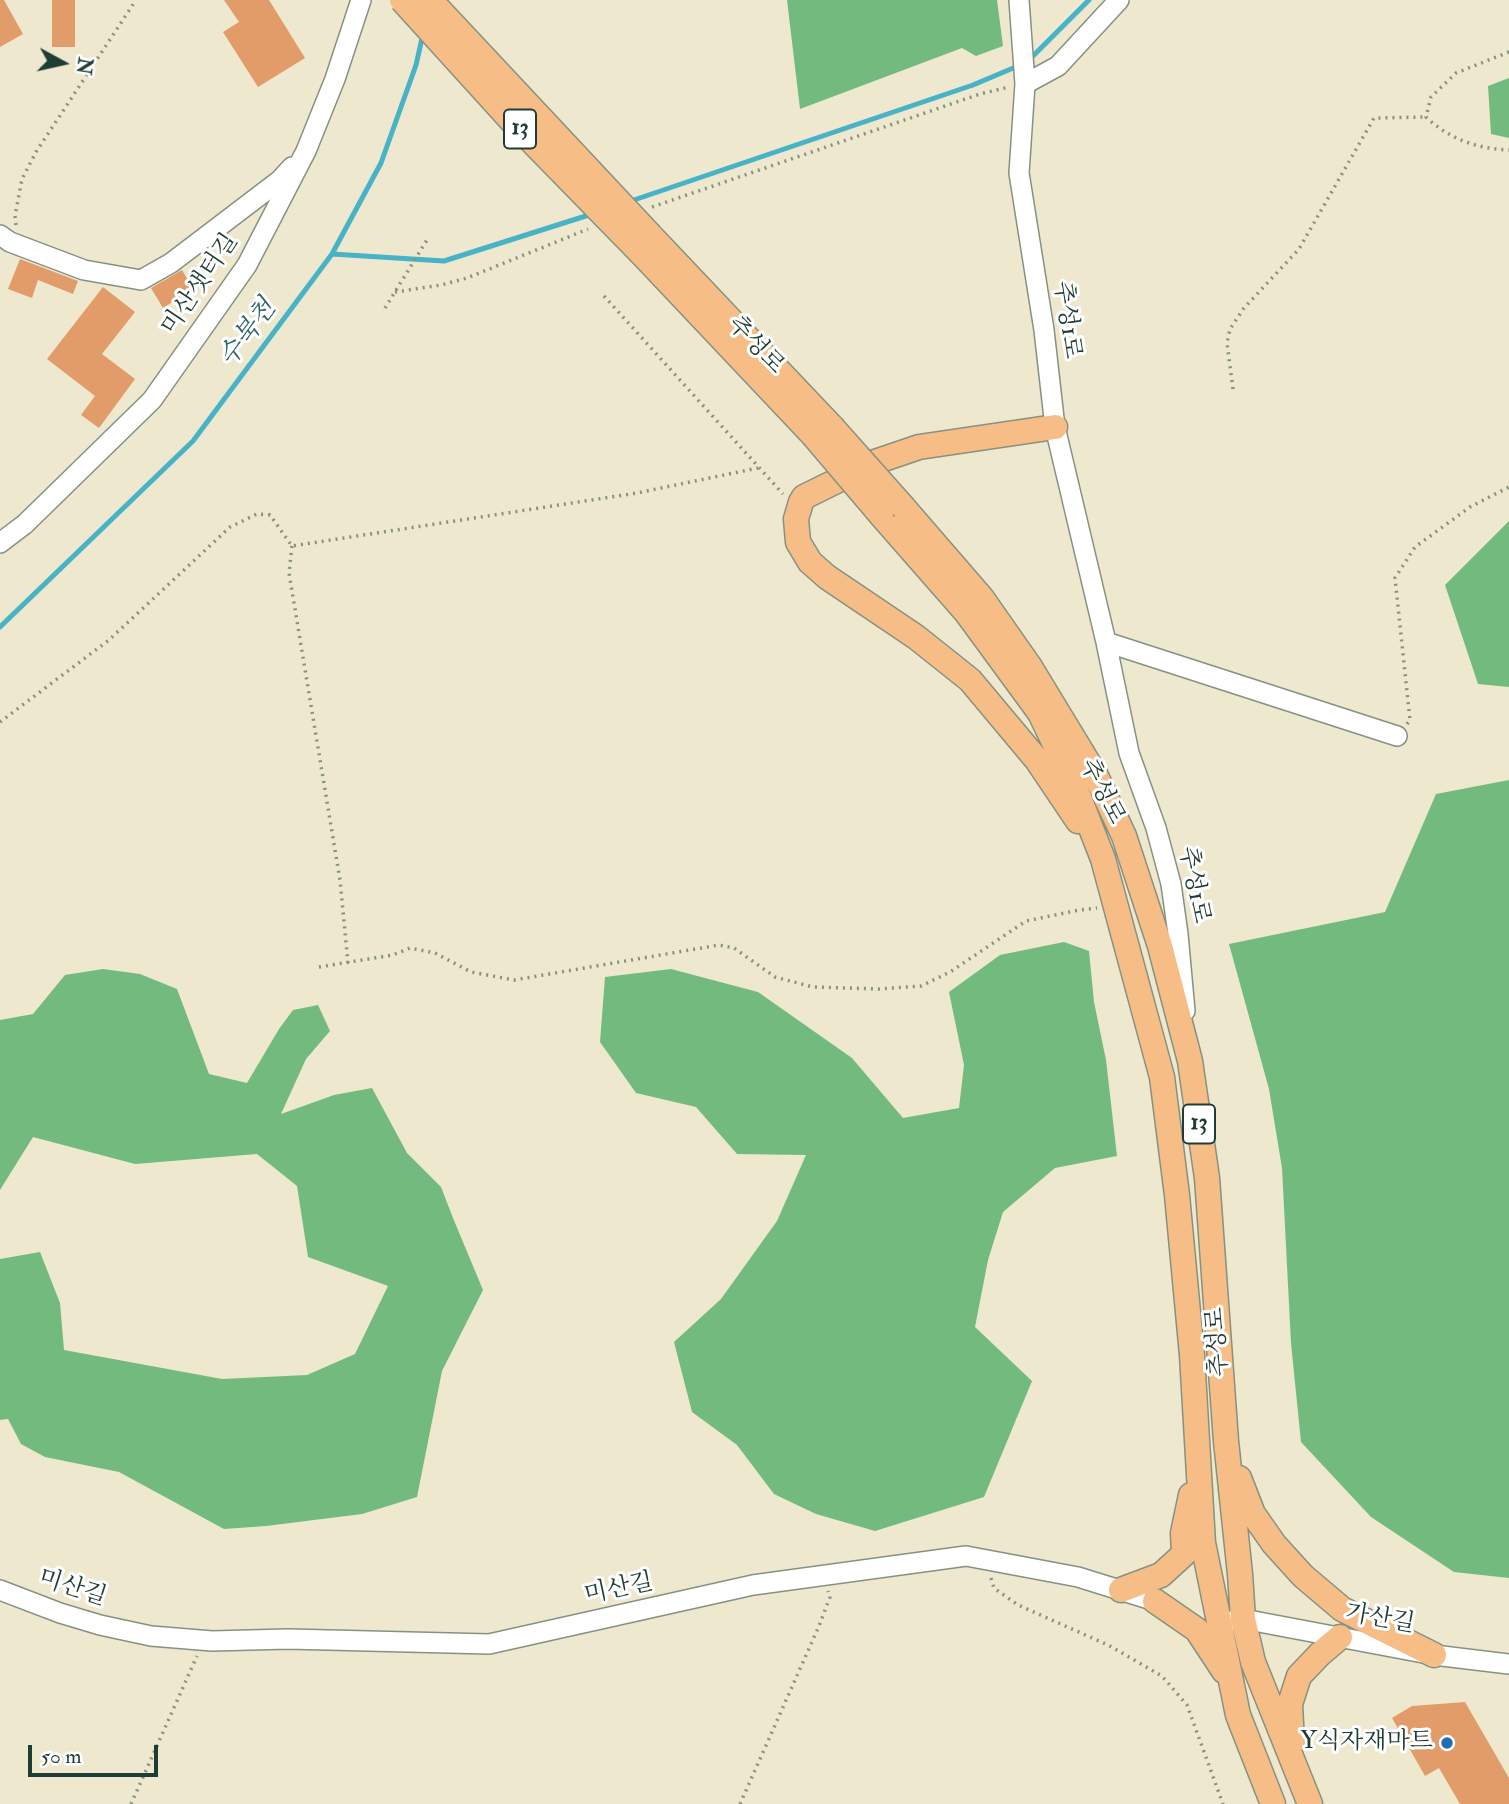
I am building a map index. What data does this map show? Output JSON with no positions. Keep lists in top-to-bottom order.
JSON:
{
  "streets": {
    "main road": ["13", "추성로"],
    "street": [
      "미산샛터길",
      "추성1로",
      "미산길",
      "가산길"
    ]
  },
  "crossings": [
    ["추성1로", "추성로"],
    ["추성로", "미산길"],
    ["추성로", "가산길"],
    ["미산길", "가산길"]
  ],
  "water": ["수북천"],
  "places": ["Y식자재마트"],
  "scale_bar": "50 m",
  "north": "right"
}
